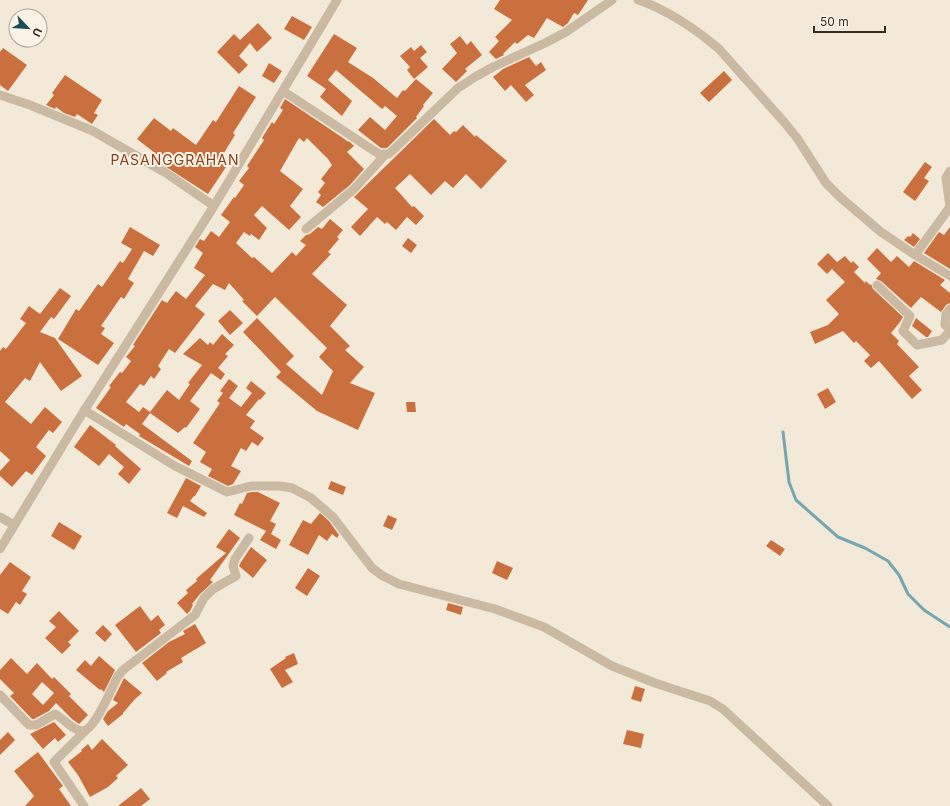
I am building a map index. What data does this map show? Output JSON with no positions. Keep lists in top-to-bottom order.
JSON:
{
  "districts": ["PASANGGRAHAN"],
  "scale_bar": "50 m",
  "north": "bottom right"
}
